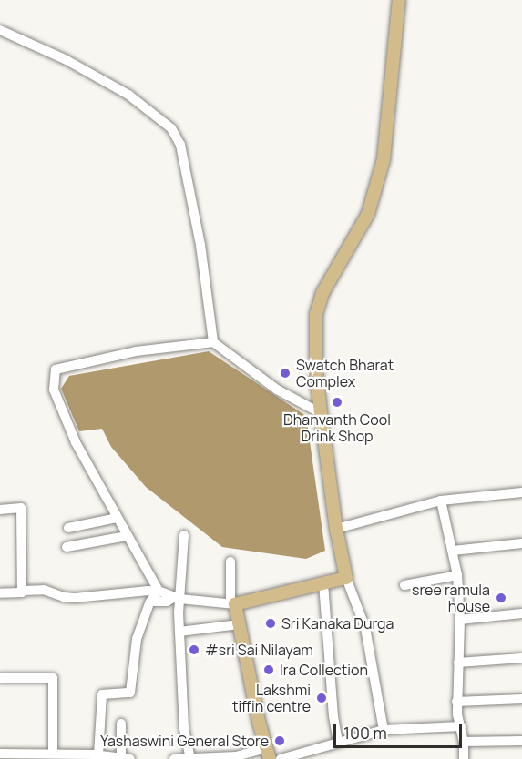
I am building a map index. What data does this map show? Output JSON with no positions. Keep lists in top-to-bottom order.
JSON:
{
  "places": [
    "Swatch Bharat Complex",
    "Dhanvanth Cool Drink Shop",
    "sree ramula house",
    "Sri Kanaka Durga",
    "#sri Sai Nilayam",
    "Ira Collection",
    "Lakshmi tiffin centre",
    "Yashaswini General Store"
  ],
  "scale_bar": "100 m"
}
